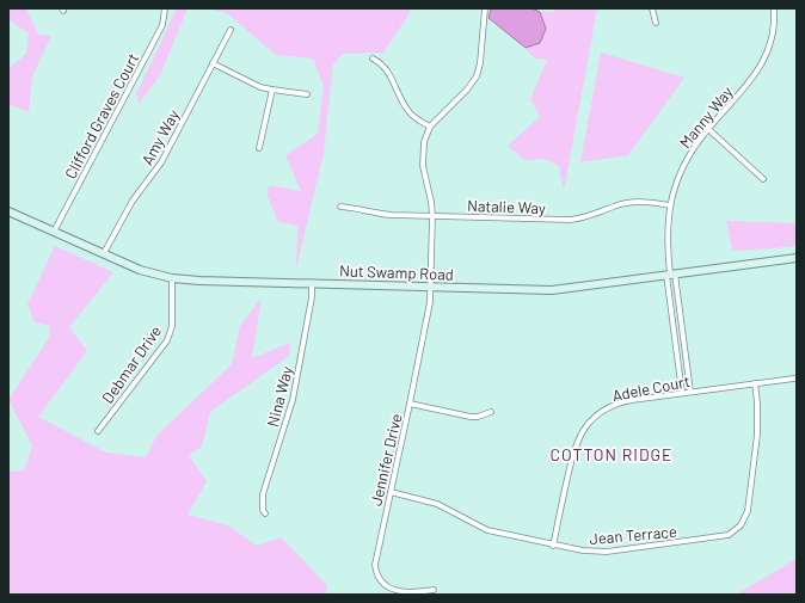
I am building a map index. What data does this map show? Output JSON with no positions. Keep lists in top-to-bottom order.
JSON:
{
  "streets": {
    "main road": ["Nut Swamp Road"],
    "street": [
      "Clifford Graves Court",
      "Manny Way",
      "Amy Way",
      "Natalie Way",
      "Debmar Drive",
      "Adele Court",
      "Nina Way",
      "Jennifer Drive",
      "Jean Terrace"
    ]
  },
  "crossings": [
    ["Clifford Graves Court", "Nut Swamp Road"],
    ["Manny Way", "Natalie Way"],
    ["Manny Way", "Nut Swamp Road"],
    ["Amy Way", "Nut Swamp Road"],
    ["Natalie Way", "Jennifer Drive"],
    ["Nut Swamp Road", "Debmar Drive"],
    ["Nut Swamp Road", "Nina Way"],
    ["Nut Swamp Road", "Jennifer Drive"],
    ["Adele Court", "Jean Terrace"],
    ["Jennifer Drive", "Jean Terrace"]
  ],
  "districts": ["COTTON RIDGE"]
}
